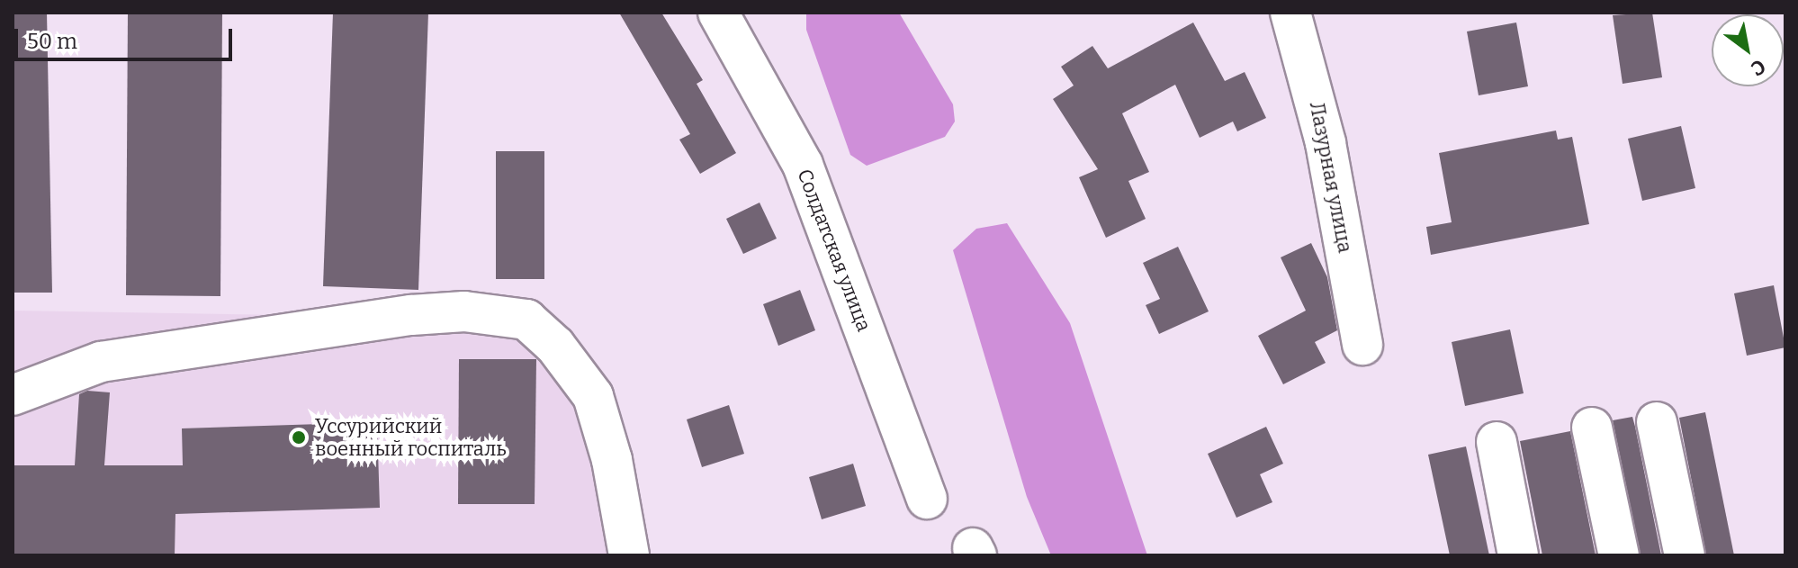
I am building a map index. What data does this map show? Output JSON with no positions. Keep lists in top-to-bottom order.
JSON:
{
  "streets": {
    "street": ["Лазурная улица", "Солдатская улица"]
  },
  "places": ["Уссурийский военный госпиталь"],
  "scale_bar": "50 m",
  "north": "bottom right"
}
